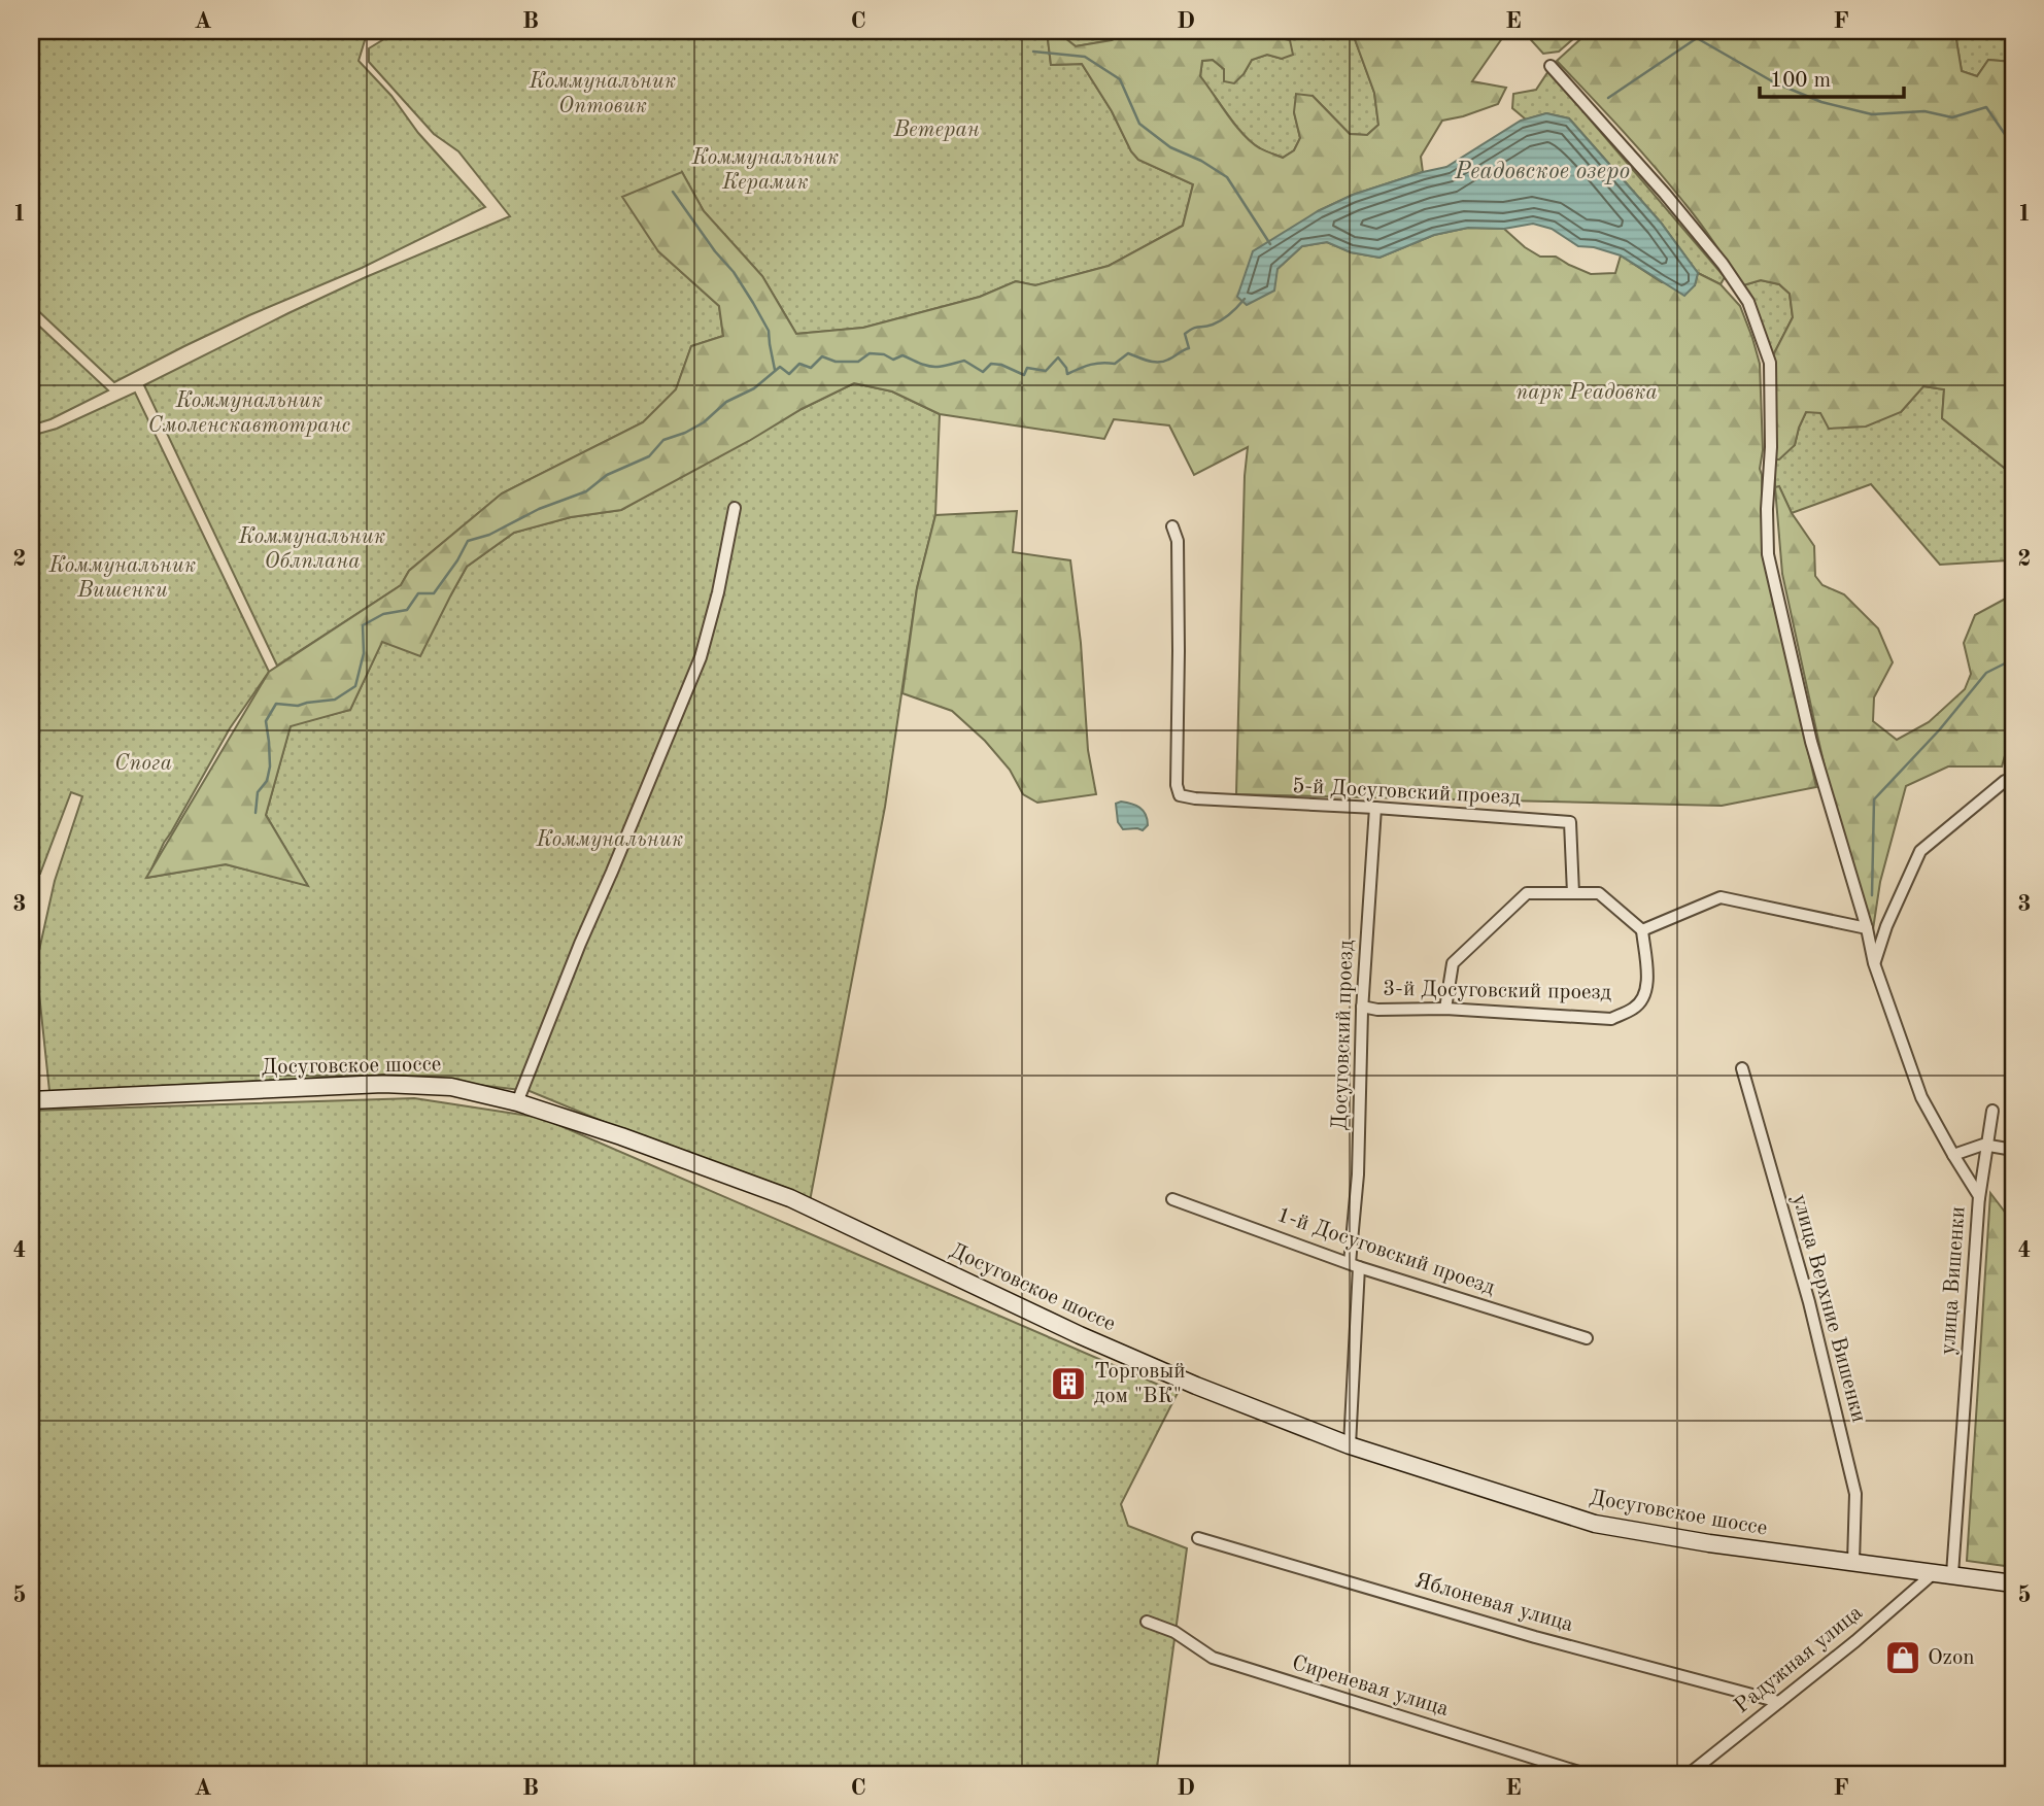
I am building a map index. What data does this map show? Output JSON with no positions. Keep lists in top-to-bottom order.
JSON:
{
  "streets": {
    "main road": ["Досуговское шоссе"],
    "street": [
      "5-й Досуговский проезд",
      "3-й Досуговский проезд",
      "Досуговский проезд",
      "1-й Досуговский проезд",
      "улица Вишенки",
      "улица Верхние Вишенки",
      "Яблоневая улица",
      "Радужная улица",
      "Сиреневая улица"
    ]
  },
  "crossings": [
    ["5-й Досуговский проезд", "Досуговский проезд"],
    ["3-й Досуговский проезд", "Досуговский проезд"],
    ["Досуговский проезд", "Досуговское шоссе"],
    ["Досуговский проезд", "1-й Досуговский проезд"],
    ["Досуговское шоссе", "улица Вишенки"],
    ["Досуговское шоссе", "улица Верхние Вишенки"],
    ["Досуговское шоссе", "Радужная улица"],
    ["Яблоневая улица", "Радужная улица"]
  ],
  "water": ["Реадовское озеро"],
  "parks": [
    "Коммунальник Оптовик",
    "Ветеран",
    "Коммунальник Керамик",
    "парк Реадовка",
    "Коммунальник Смоленскавтотранс",
    "Коммунальник Облплана",
    "Коммунальник Вишенки",
    "Спога",
    "Коммунальник"
  ],
  "places": {
    "building": ["Торговый дом \"ВК\""],
    "shop": ["Ozon"]
  },
  "scale_bar": "100 m",
  "grid": {
    "columns": [
      "A",
      "B",
      "C",
      "D",
      "E",
      "F"
    ],
    "rows": [
      "1",
      "2",
      "3",
      "4",
      "5"
    ]
  }
}
